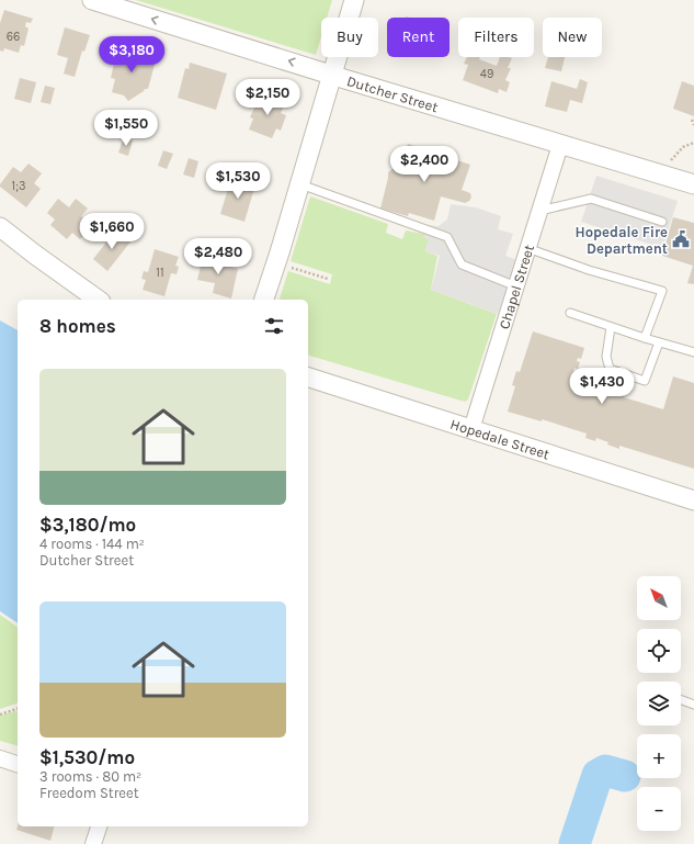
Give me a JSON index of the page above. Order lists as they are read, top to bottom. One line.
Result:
{"streets":{"street":["Dutcher Street","Chapel Street","Hopedale Street"]},"crossings":[["Dutcher Street","Chapel Street"],["Chapel Street","Hopedale Street"]],"one_way":["Dutcher Street"],"places":{"public building":["Hopedale Fire Department"]},"house_numbers":["66","49","1;3","11"],"north":"top left","page":{"chip":["Buy","Rent","Filters","New"],"price":["$3,180","$2,150","$1,550","$2,400","$1,530","$1,660","$2,480","$1,430"],"heading":"8 homes","list":[{"name":"$3,180/mo","note":"4 rooms · 144 m² · Dutcher Street"},{"name":"$1,530/mo","note":"3 rooms · 80 m² · Freedom Street"}],"map_buttons":["+","−"]}}
